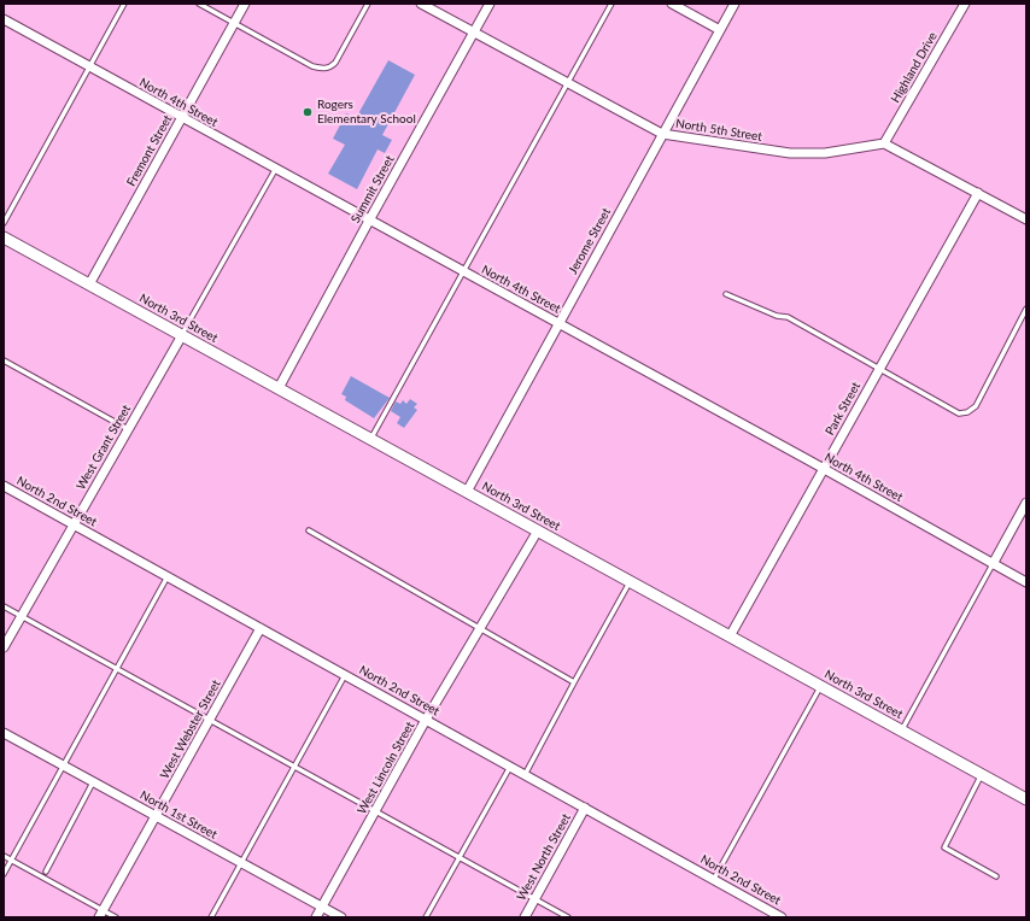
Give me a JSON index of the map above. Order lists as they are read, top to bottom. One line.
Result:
{"streets":{"street":["Highland Drive","North 4th Street","North 5th Street","Fremont Street","Summit Street","Jerome Street","North 3rd Street","Park Street","West Grant Street","North 2nd Street","West Webster Street","West Lincoln Street","North 1st Street","West North Street"]},"crossings":[["Highland Drive","North 5th Street"],["North 4th Street","Fremont Street"],["North 4th Street","Summit Street"],["North 4th Street","Jerome Street"],["North 4th Street","Park Street"],["North 5th Street","Summit Street"],["North 5th Street","Jerome Street"],["Fremont Street","North 3rd Street"],["Summit Street","North 3rd Street"],["Jerome Street","North 3rd Street"],["North 3rd Street","Park Street"],["North 3rd Street","West Grant Street"],["North 3rd Street","West Lincoln Street"],["West Grant Street","North 2nd Street"],["North 2nd Street","West Webster Street"],["North 2nd Street","West Lincoln Street"],["North 2nd Street","West North Street"],["West Webster Street","North 1st Street"],["West Lincoln Street","North 1st Street"]],"places":["Rogers Elementary School"]}
